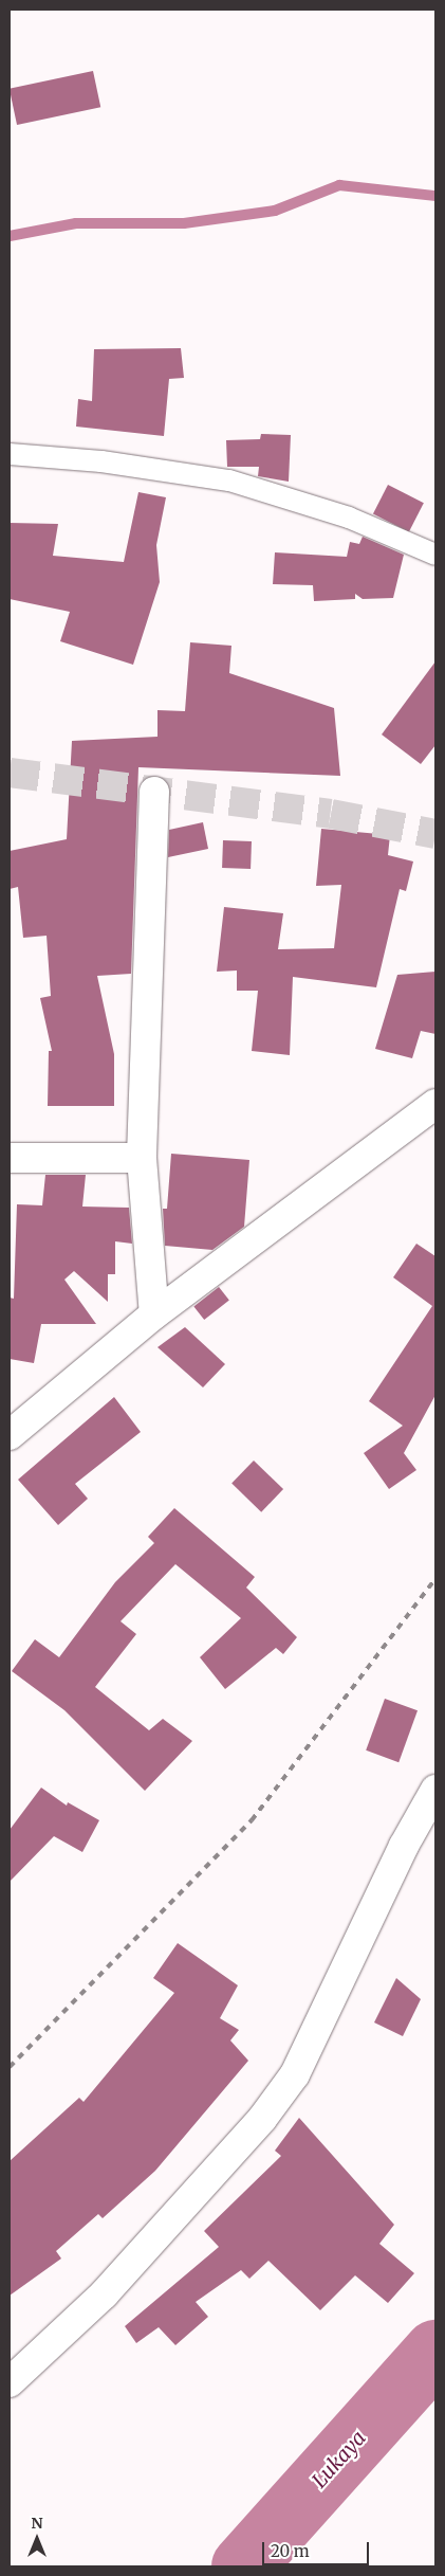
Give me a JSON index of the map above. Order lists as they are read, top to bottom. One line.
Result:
{"water":["Lukaya"],"scale_bar":"20 m","north":"top"}
